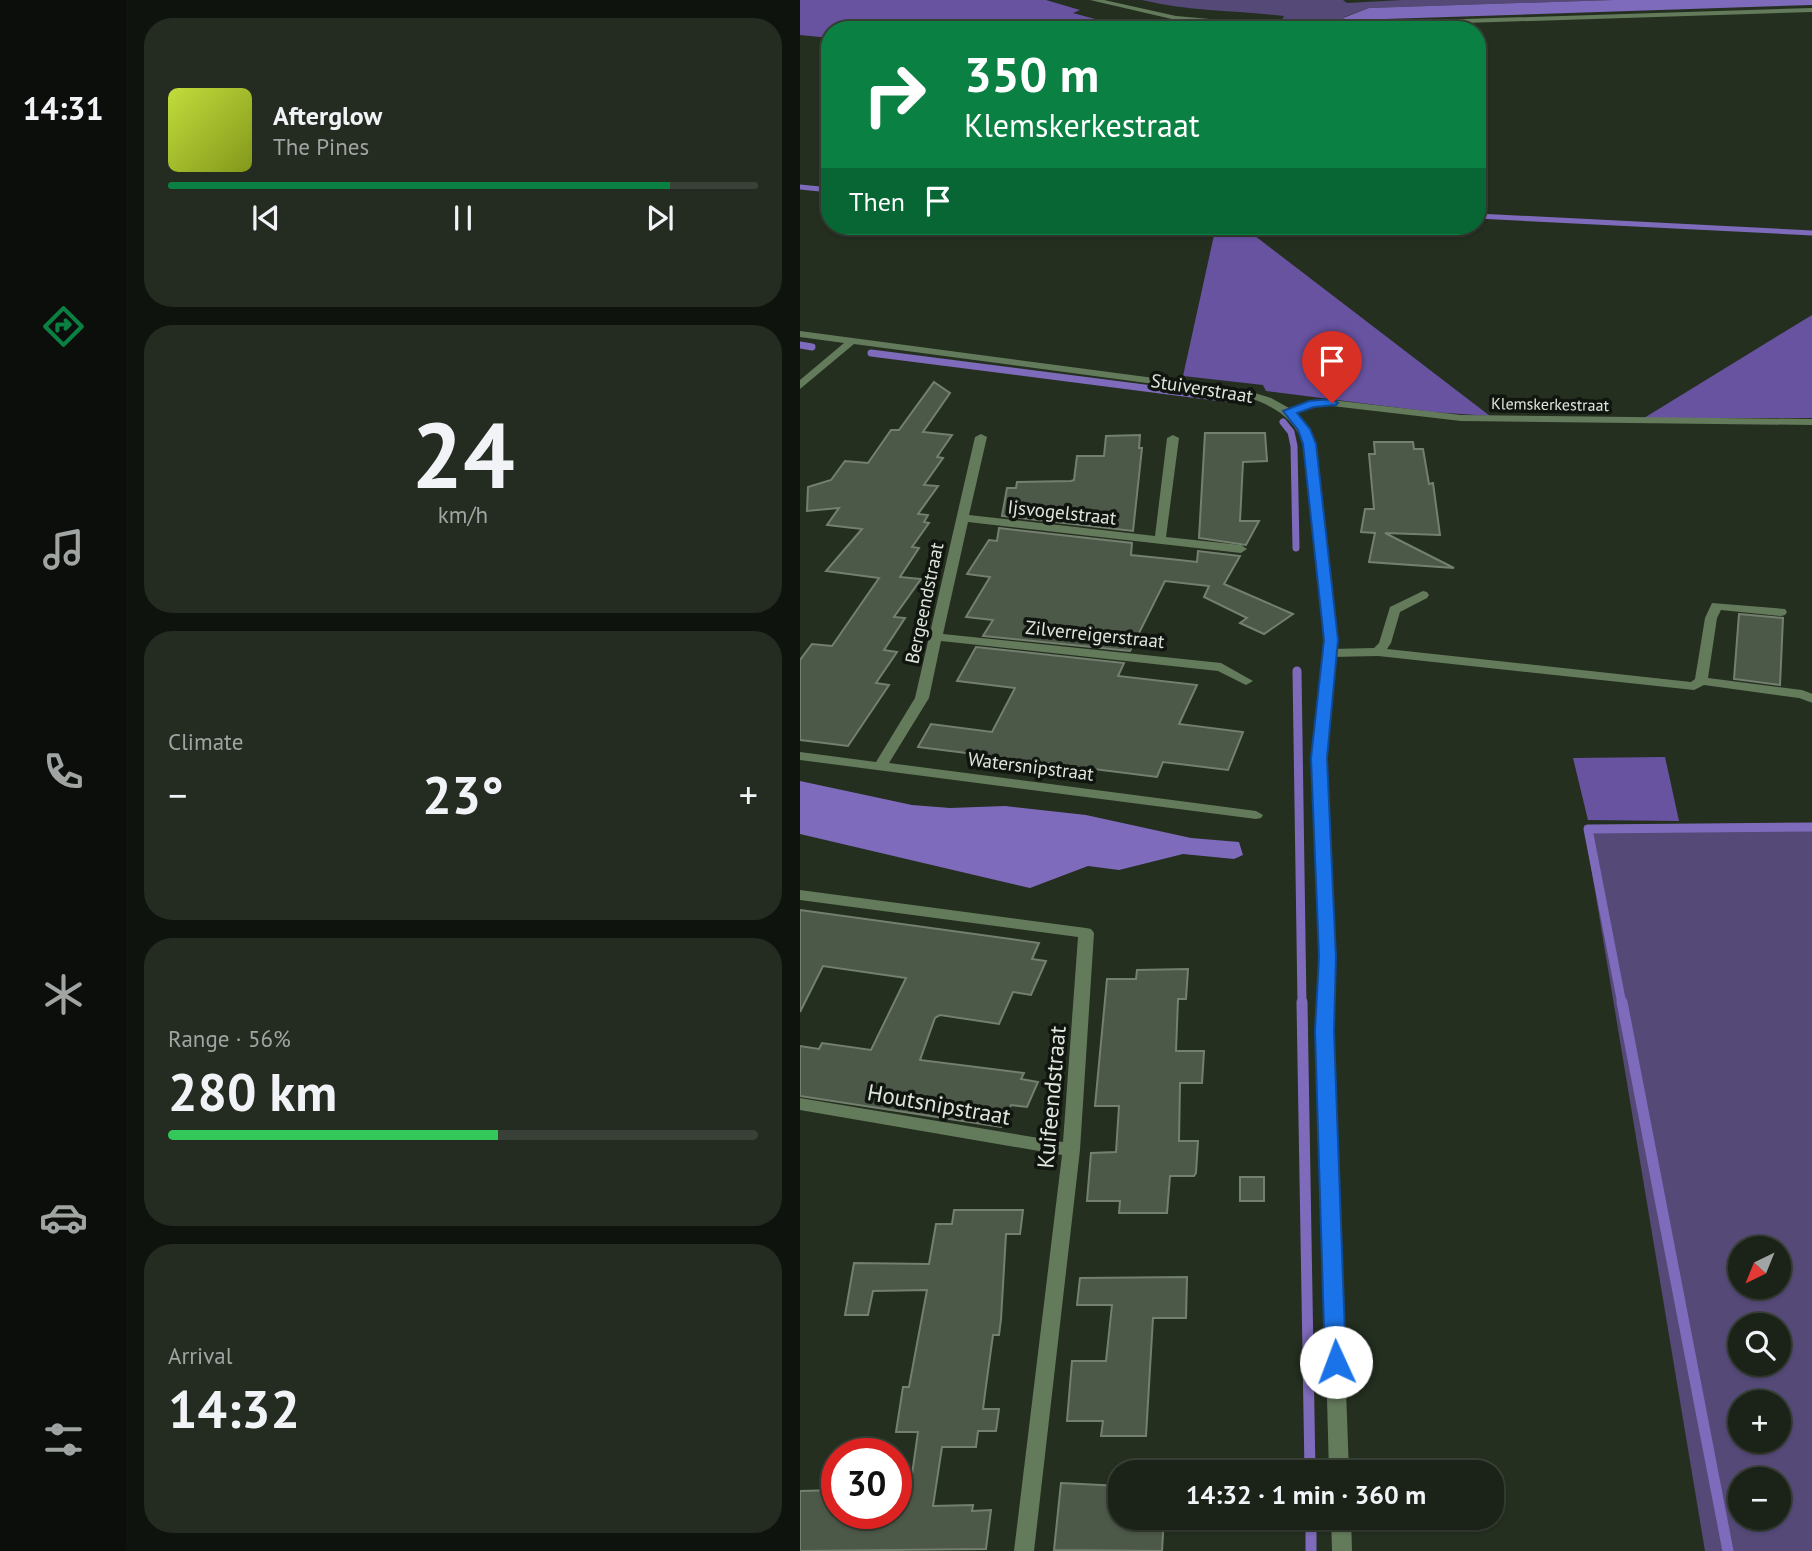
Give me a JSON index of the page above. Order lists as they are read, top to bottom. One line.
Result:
{"streets":{"street":["Stuiverstraat","Klemskerkestraat","Ijsvogelstraat","Bergeendstraat","Zilverreigerstraat","Watersnipstraat","Kuifeendstraat","Houtsnipstraat"]},"crossings":[["Stuiverstraat","Klemskerkestraat"],["Ijsvogelstraat","Bergeendstraat"],["Bergeendstraat","Zilverreigerstraat"],["Bergeendstraat","Watersnipstraat"],["Kuifeendstraat","Houtsnipstraat"]],"north":"bottom left","page":{"tabs":"14:31","turn":["350 m","Klemskerkestraat"],"song":["Afterglow","The Pines"],"then":"Then","tile":[["24","km/h"],"Climate",["Range · 56%","280 km"],["Arrival","14:32"]],"heat":["−","23°","+"],"map_buttons":["+","−"],"limit":"30","trip":"14:32 · 1 min · 360 m"}}
